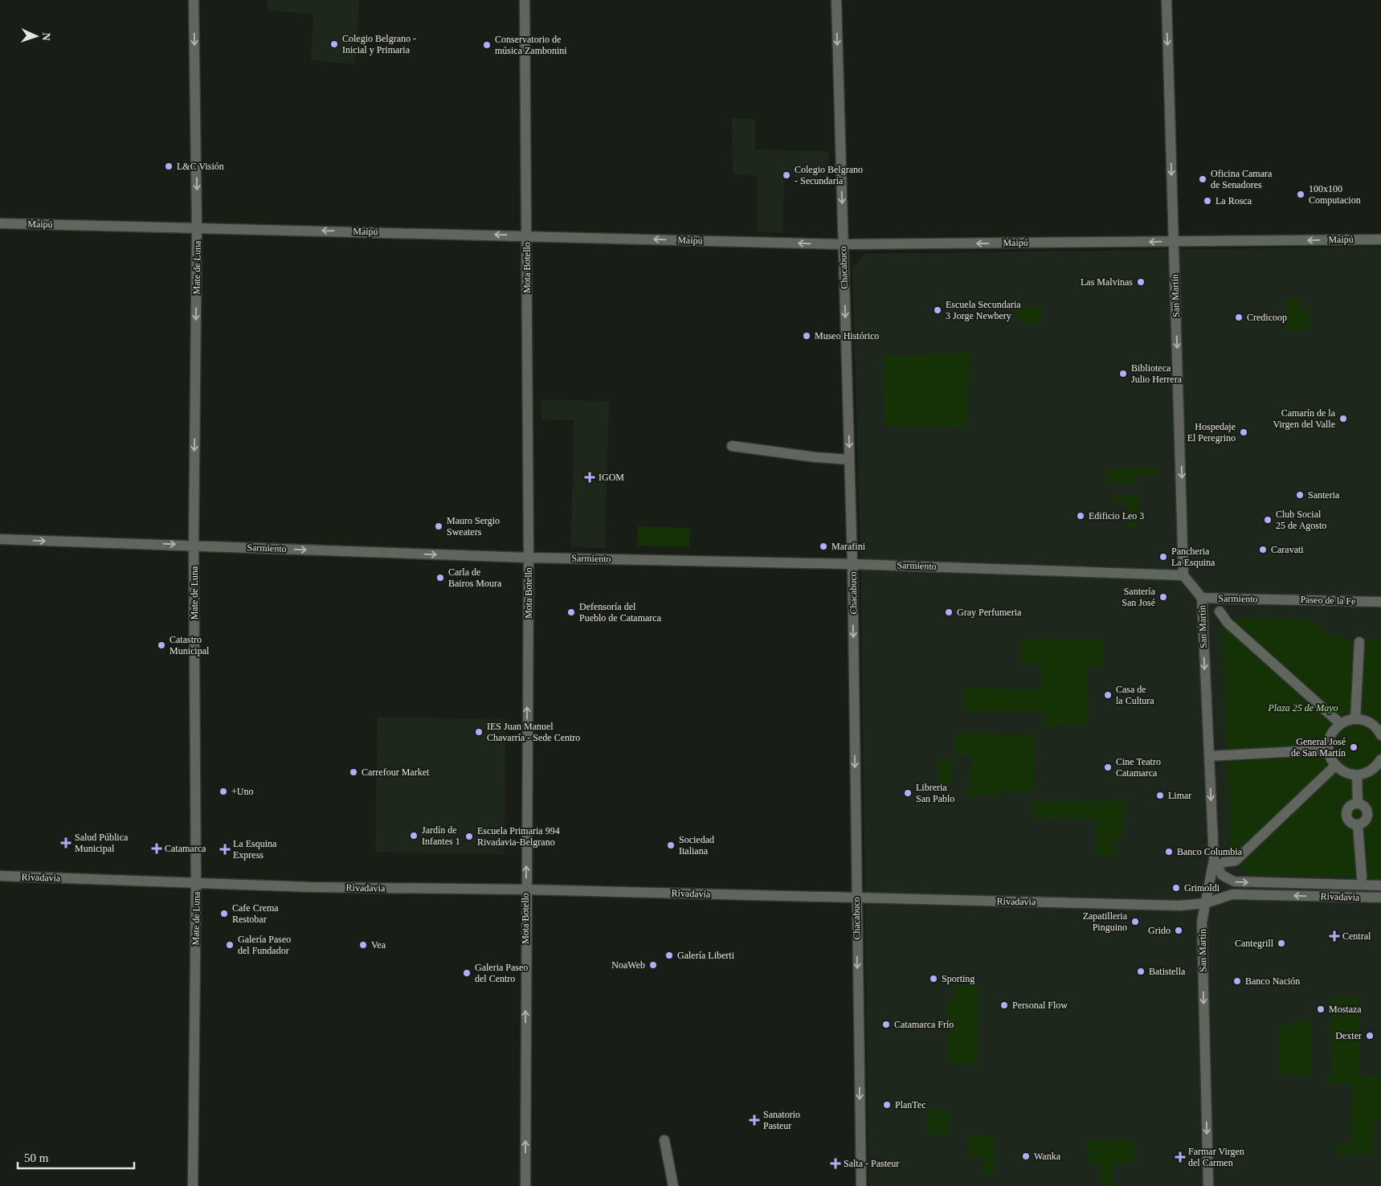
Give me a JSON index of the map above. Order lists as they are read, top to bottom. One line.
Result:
{"streets":{"street":["Maipú","Mate de Luna","Mota Botello","Chacabuco","San Martín","Sarmiento","Paseo de la Fe","Rivadavia"]},"crossings":[["Maipú","Mate de Luna"],["Maipú","Mota Botello"],["Maipú","Chacabuco"],["Maipú","San Martín"],["Mate de Luna","Sarmiento"],["Mate de Luna","Rivadavia"],["Mota Botello","Sarmiento"],["Mota Botello","Rivadavia"],["Chacabuco","Sarmiento"],["Chacabuco","Rivadavia"],["San Martín","Sarmiento"],["San Martín","Rivadavia"],["Sarmiento","Paseo de la Fe"]],"one_way":["Maipú","Mate de Luna","Mota Botello","Chacabuco","San Martín","Sarmiento"],"parks":["Plaza 25 de Mayo"],"places":{"other":["Colegio Belgrano - Inicial y Primaria","Conservatorio de música Zambonini","L&C Visión","Colegio Belgrano - Secundaria","Oficina Camara de Senadores","100x100 Computacion","La Rosca","Las Malvinas","Escuela Secundaria 3 Jorge Newbery","Credicoop","Museo Histórico","Biblioteca Julio Herrera","Camarín de la Virgen del Valle","Hospedaje El Peregrino","Santeria","Edificio Leo 3","Club Social 25 de Agosto","Mauro Sergio Sweaters","Marafini","Caravati","Pancheria La Esquina","Carla de Bairos Moura","Santería San José","Defensoría del Pueblo de Catamarca","Gray Perfumeria","Catastro Municipal","Casa de la Cultura","IES Juan Manuel Chavarría - Sede Centro","General José de San Martín","Cine Teatro Catamarca","Carrefour Market","+Uno","Libreria San Pablo","Limar","Jardín de Infantes 1","Escuela Primaria 994 Rivadavia-Belgrano","Sociedad Italiana","Banco Columbia","Grimoldi","Cafe Crema Restobar","Zapatilleria Pinguino","Grido","Cantegrill","Galería Paseo del Fundador","Vea","Galería Liberti","NoaWeb","Batistella","Galeria Paseo del Centro","Sporting","Banco Nación","Personal Flow","Mostaza","Catamarca Frío","Dexter","PlanTec","Wanka"],"health":["IGOM","Salud Pública Municipal","Catamarca","La Esquina Express","Central","Sanatorio Pasteur","Farmar Virgen del Carmen","Salta - Pasteur"]},"scale_bar":"50 m","north":"right"}
